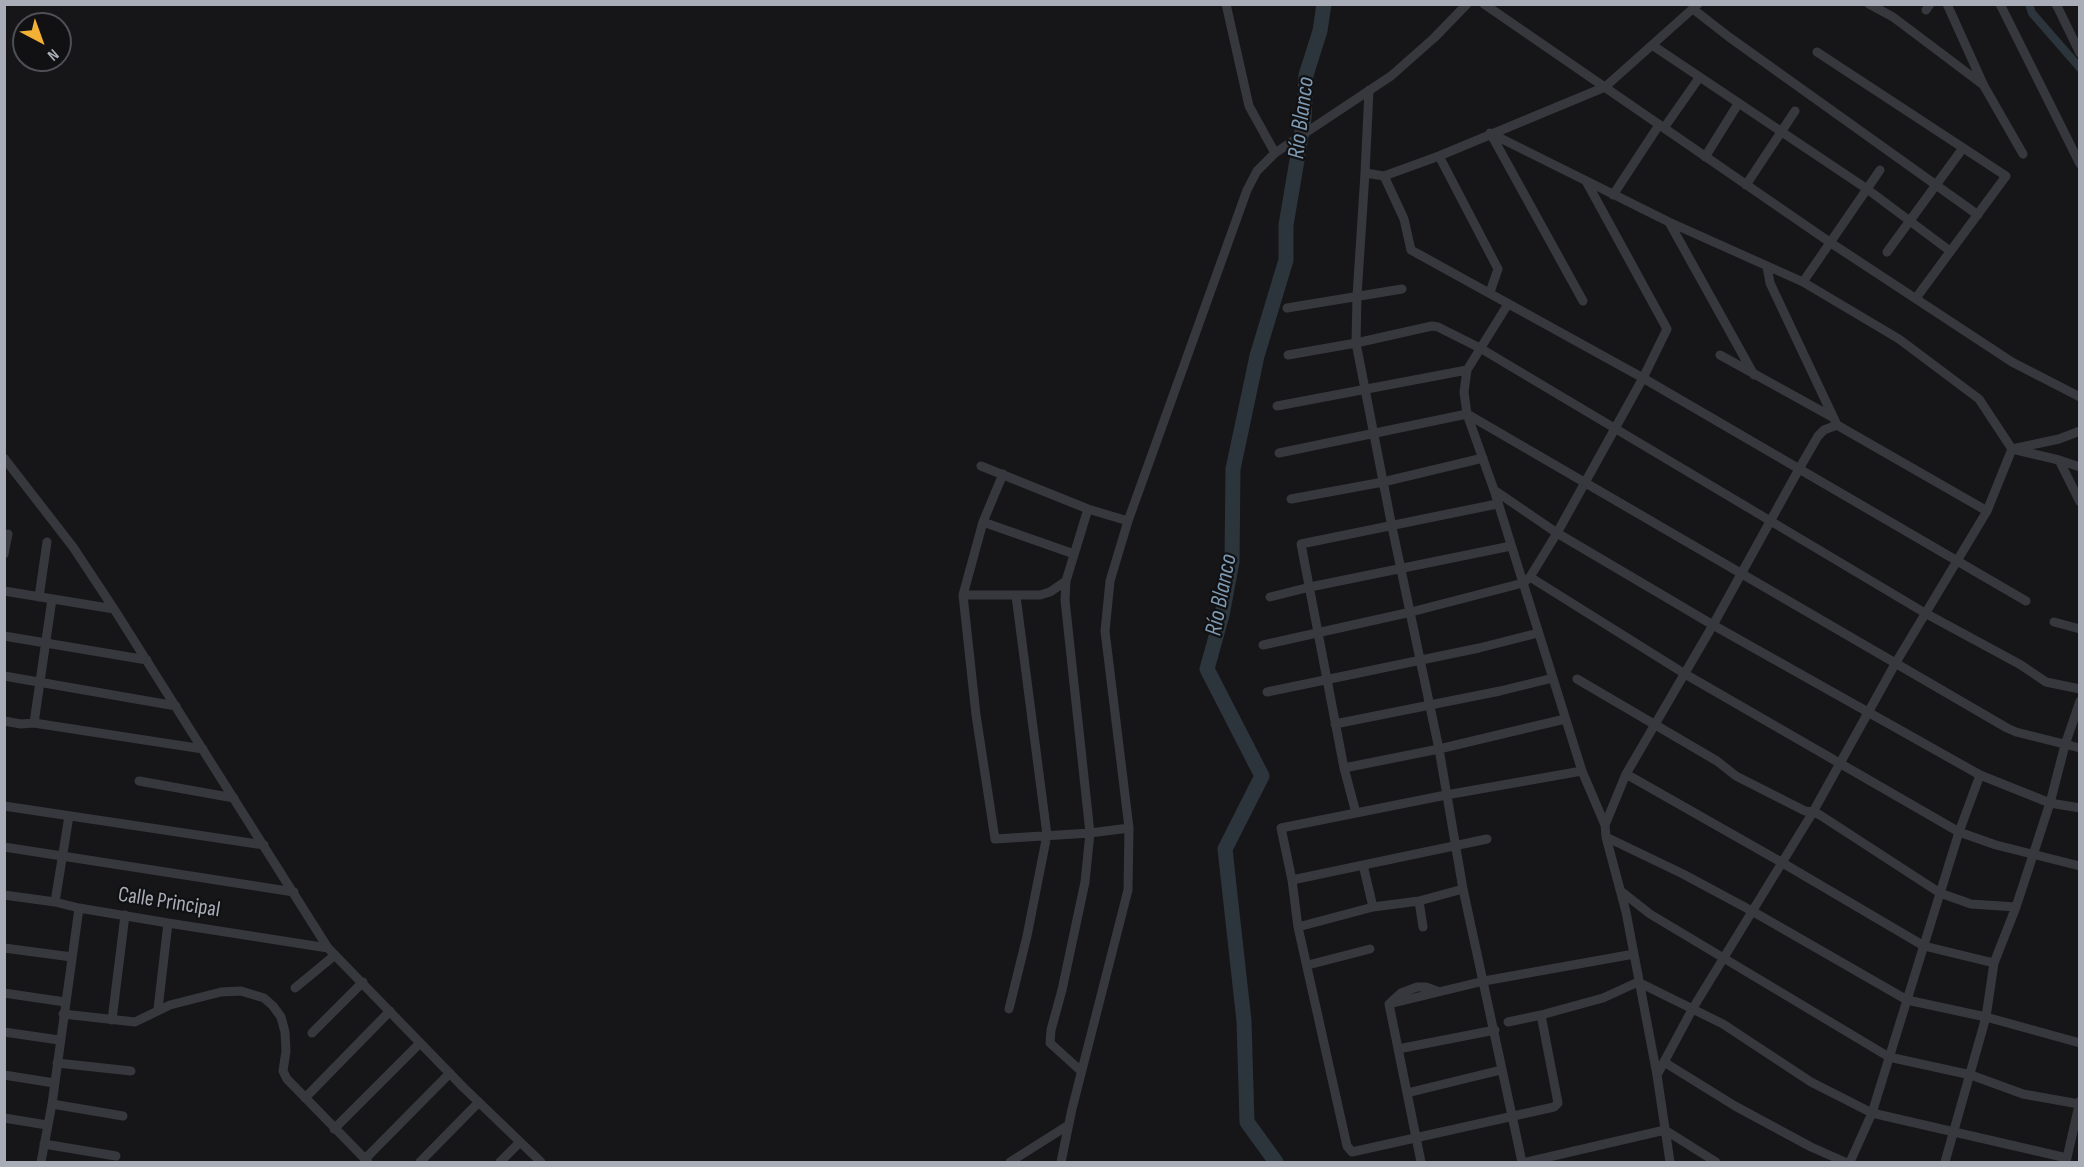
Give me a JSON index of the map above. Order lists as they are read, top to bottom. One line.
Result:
{"streets":{"street":["Calle Principal"]},"water":["Río Blanco"],"north":"bottom right"}
